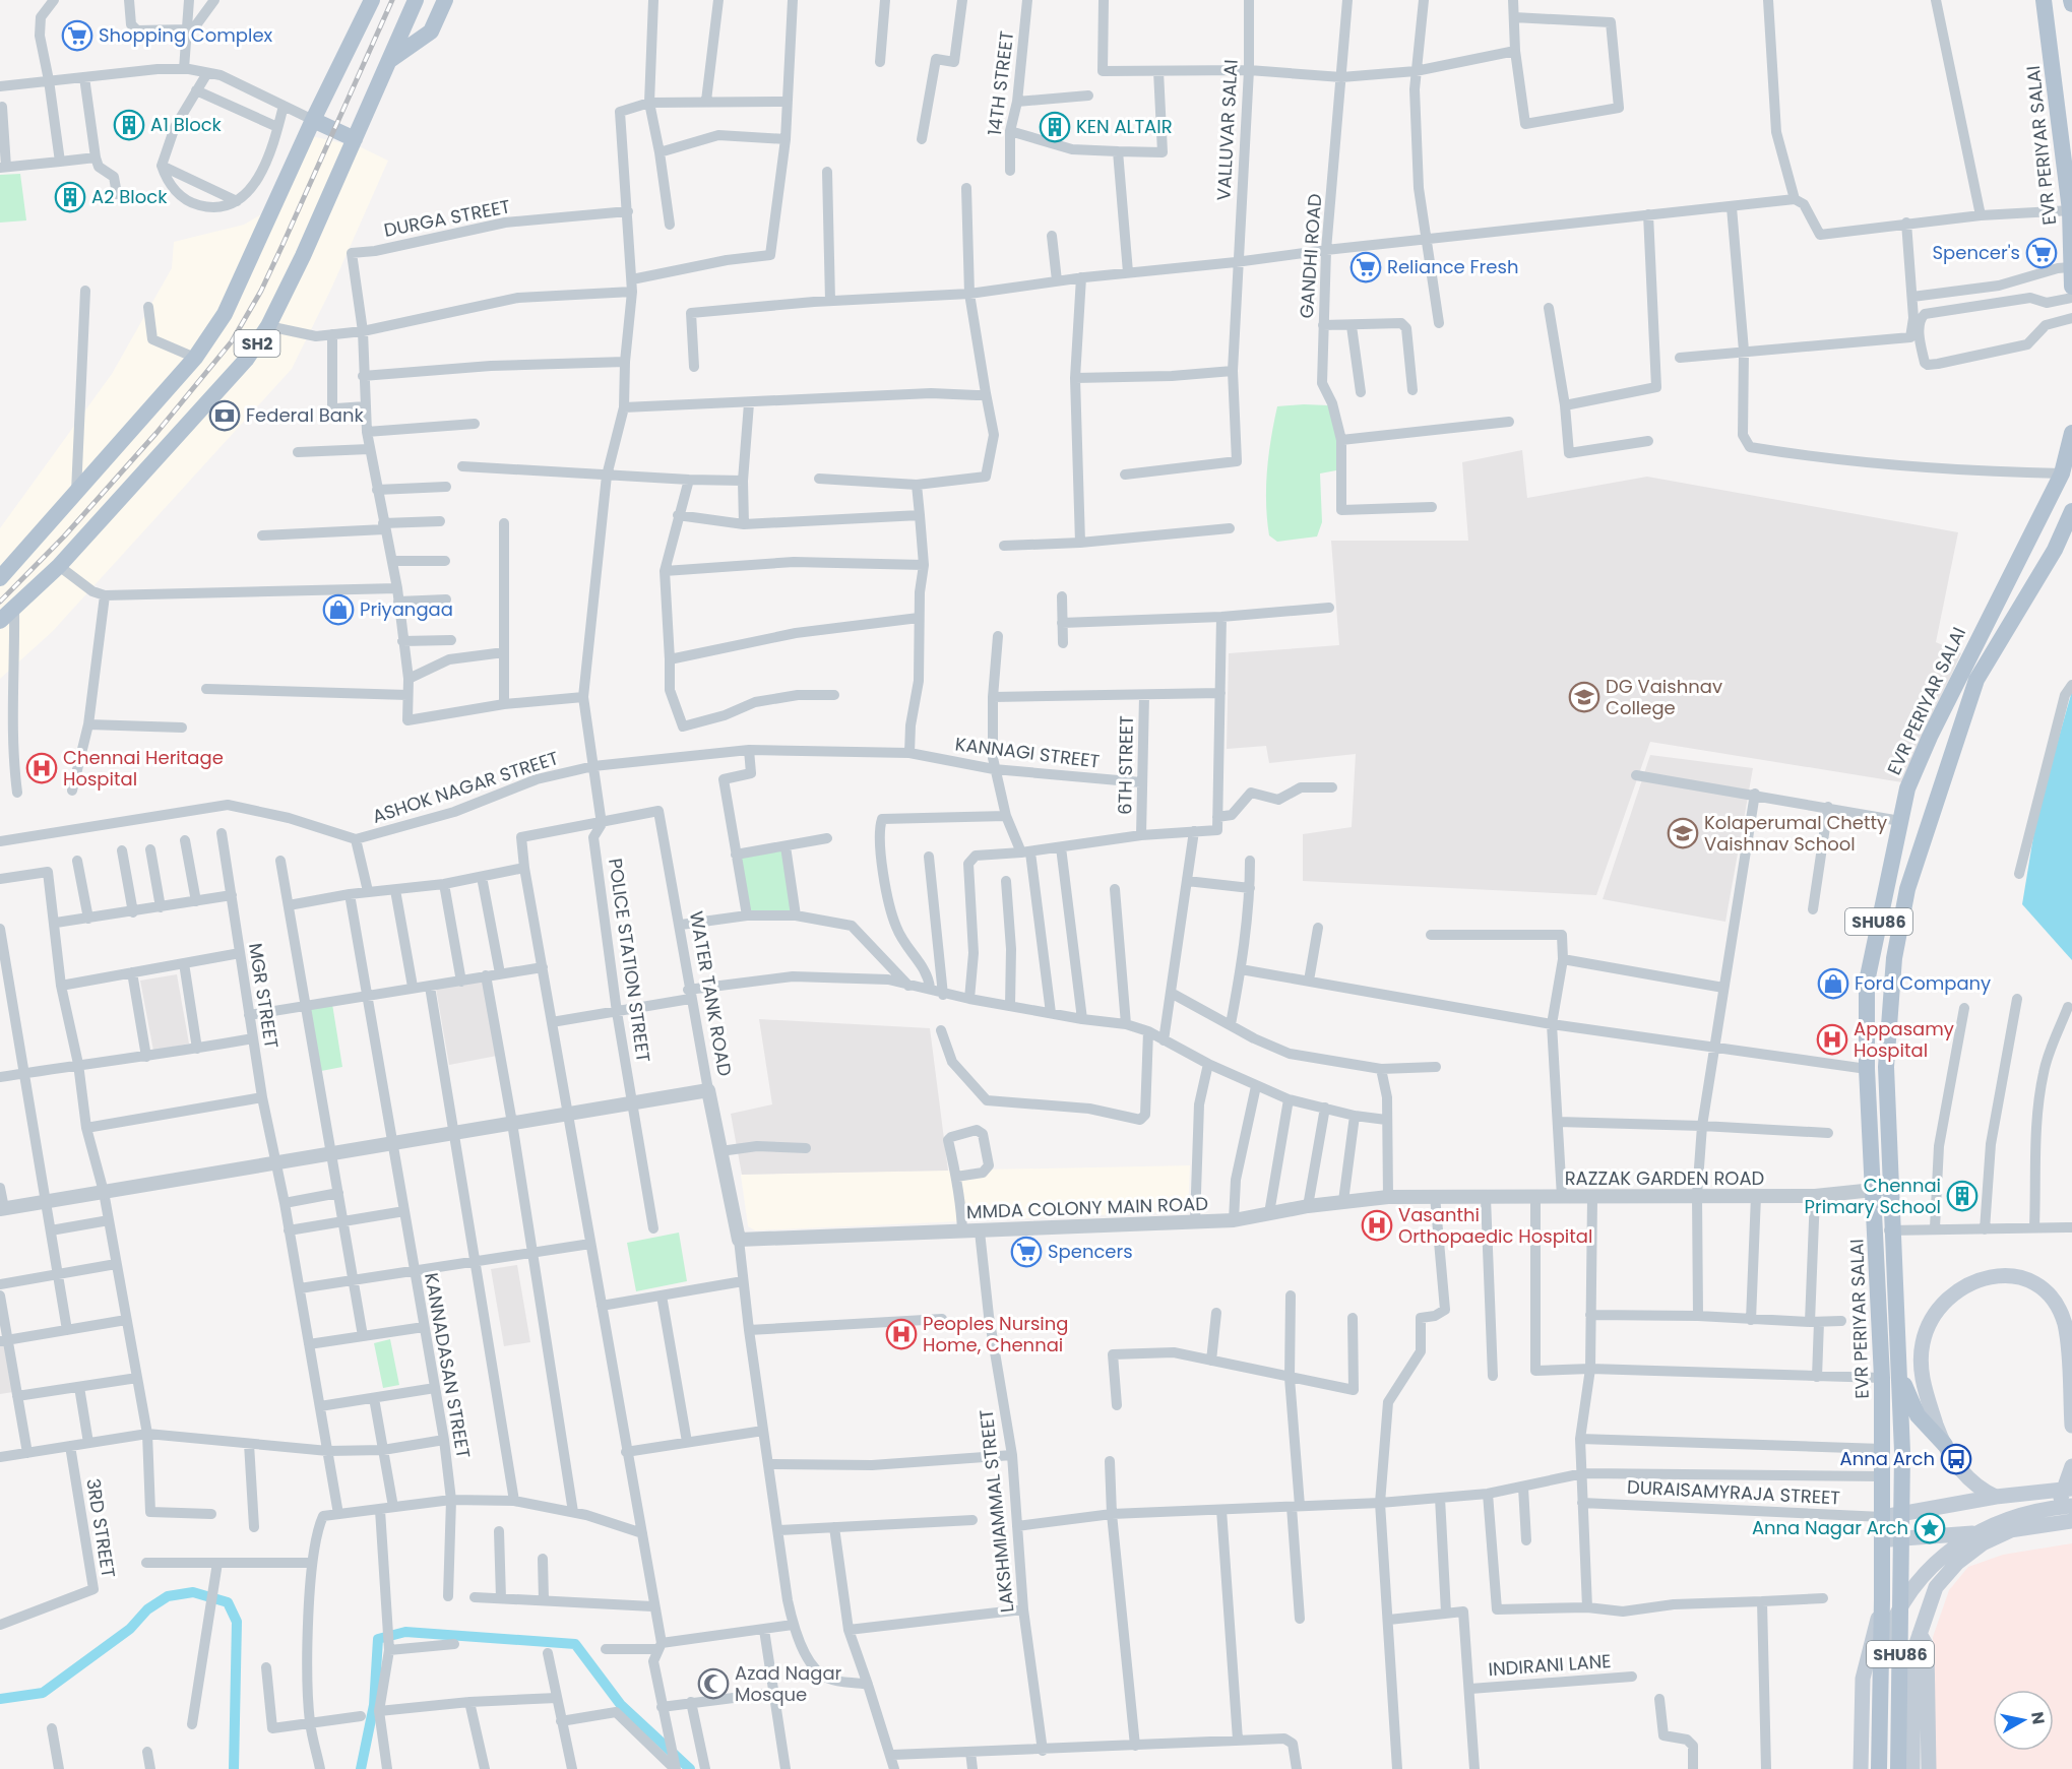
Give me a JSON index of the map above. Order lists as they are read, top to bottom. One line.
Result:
{"streets":{"main road":["EVR PERIYAR SALAI","SH2","SHU86"],"street":["14TH STREET","VALLUVAR SALAI","DURGA STREET","GANDHI ROAD","KANNAGI STREET","6TH STREET","ASHOK NAGAR STREET","POLICE STATION STREET","WATER TANK ROAD","MGR STREET","RAZZAK GARDEN ROAD","MMDA COLONY MAIN ROAD","KANNADASAN STREET","DURAISAMYRAJA STREET","LAKSHMIAMMAL STREET","3RD STREET","INDIRANI LANE"]},"crossings":[["EVR PERIYAR SALAI","RAZZAK GARDEN ROAD"],["EVR PERIYAR SALAI","DURAISAMYRAJA STREET"],["KANNAGI STREET","6TH STREET"],["KANNAGI STREET","ASHOK NAGAR STREET"],["POLICE STATION STREET","WATER TANK ROAD"],["WATER TANK ROAD","MMDA COLONY MAIN ROAD"],["RAZZAK GARDEN ROAD","MMDA COLONY MAIN ROAD"],["MMDA COLONY MAIN ROAD","LAKSHMIAMMAL STREET"]],"places":{"supermarket":["Shopping Complex","Spencer's","Reliance Fresh","Spencers"],"building":["A1 Block","KEN ALTAIR","A2 Block","Chennai Primary School"],"bank":["Federal Bank"],"shop":["Priyangaa","Ford Company"],"school or university":["DG Vaishnav College","Kolaperumal Chetty Vaishnav School"],"hospital":["Chennai Heritage Hospital","Appasamy Hospital","Vasanthi Orthopaedic Hospital","Peoples Nursing Home, Chennai"],"bus stop":["Anna Arch"],"place":["Anna Nagar Arch"],"mosque":["Azad Nagar Mosque"]},"north":"right"}
